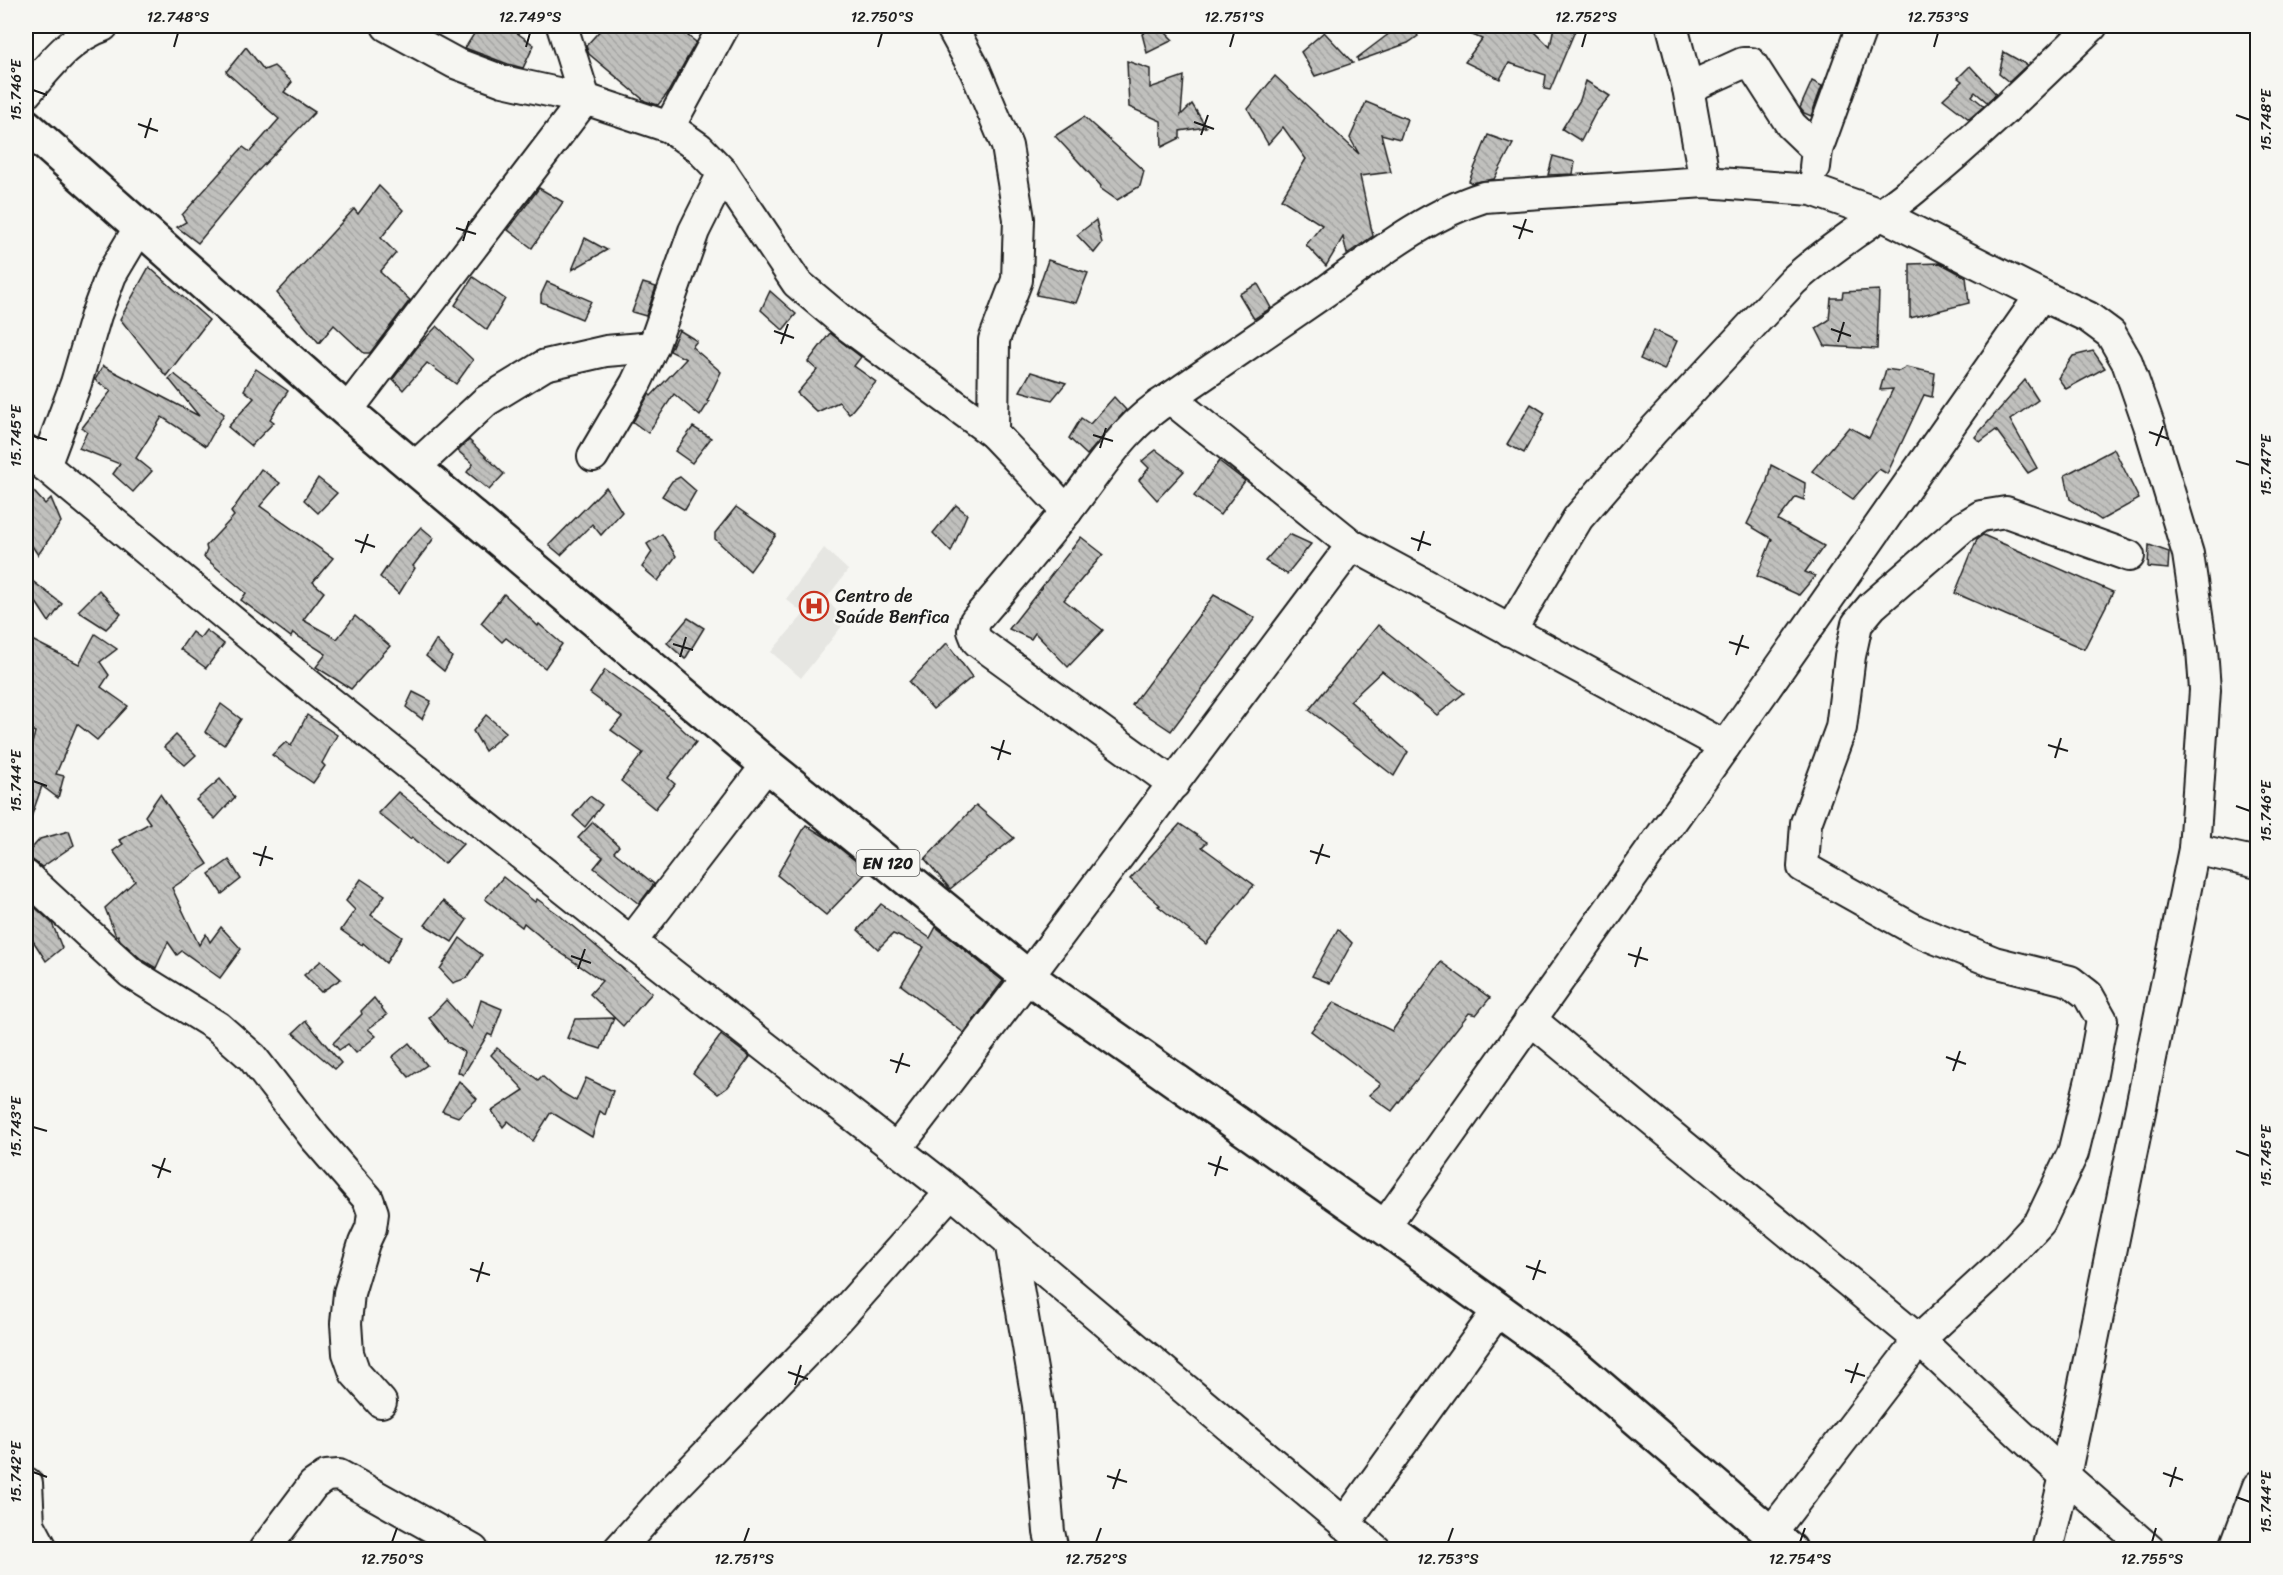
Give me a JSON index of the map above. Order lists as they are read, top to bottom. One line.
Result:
{"streets":{"main road":["EN 120"]},"places":{"hospital":["Centro de Saúde Benfica"]},"coordinates":["12.748°S","12.749°S","12.750°S","12.751°S","12.752°S","12.753°S","15.746°E","15.748°E","15.745°E","15.747°E","15.744°E","15.743°E","15.742°E","12.754°S","12.755°S"]}
